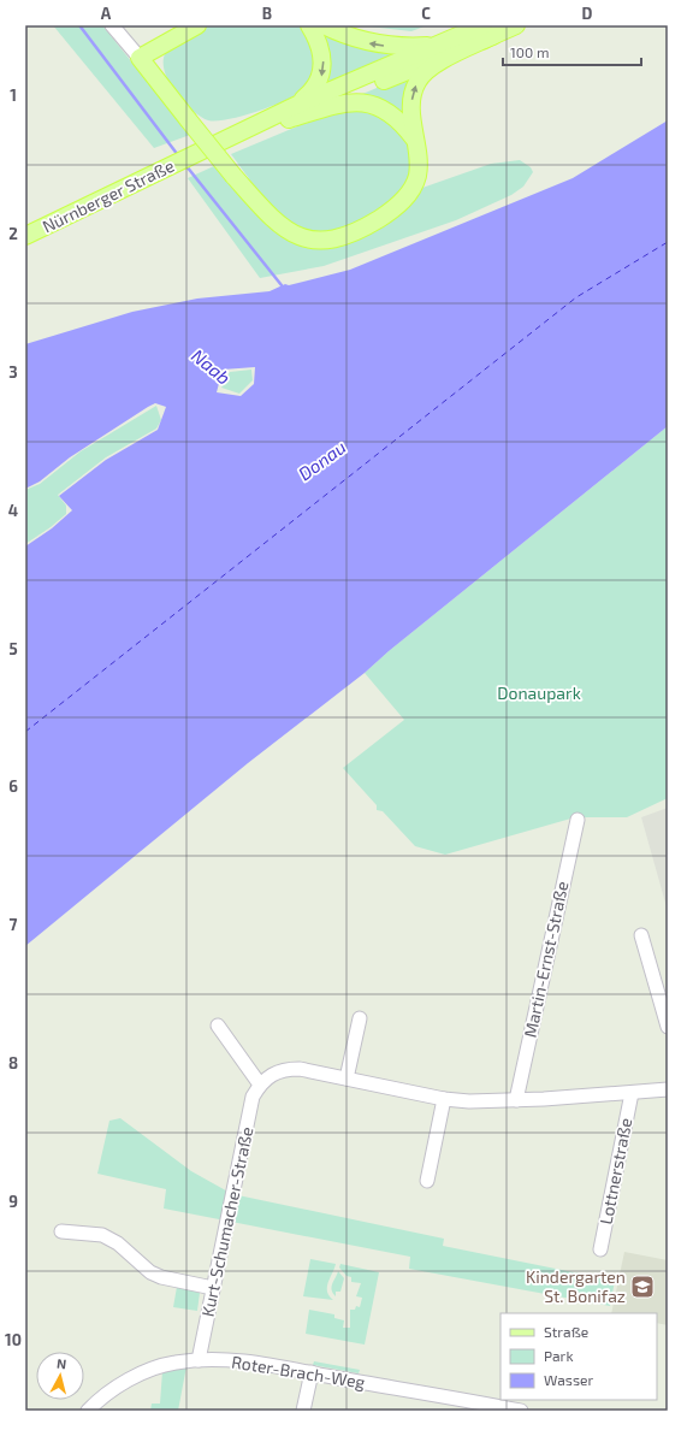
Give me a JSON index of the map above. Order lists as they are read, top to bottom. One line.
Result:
{"streets":{"main road":["Nürnberger Straße"],"street":["Martin-Ernst-Straße","Lottnerstraße","Kurt-Schumacher-Straße","Roter-Brach-Weg"]},"crossings":[["Kurt-Schumacher-Straße","Roter-Brach-Weg"]],"water":["Naab","Donau"],"parks":["Donaupark"],"places":{"school or university":["Kindergarten St. Bonifaz"]},"legend":["Straße","Park","Wasser"],"scale_bar":"100 m","north":"top","grid":{"columns":["A","B","C","D"],"rows":["1","2","3","4","5","6","7","8","9","10"]}}
